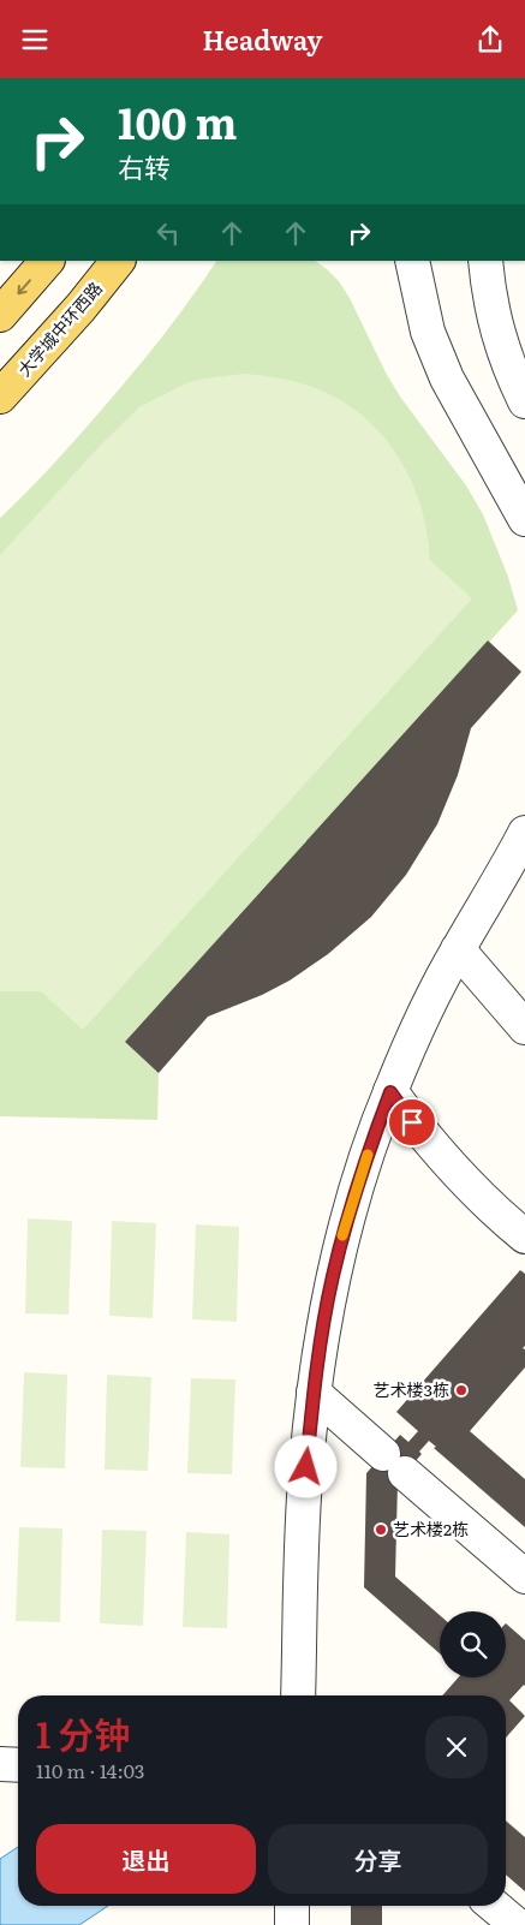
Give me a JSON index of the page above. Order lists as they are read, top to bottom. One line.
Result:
{"streets":{"main road":["大学城中环西路"]},"places":["艺术楼3栋","艺术楼2栋"],"page":{"header":"Headway","turn":["100 m","右转"],"heading":["1 分钟","110 m · 14:03"],"buttons":["退出","分享"]}}
